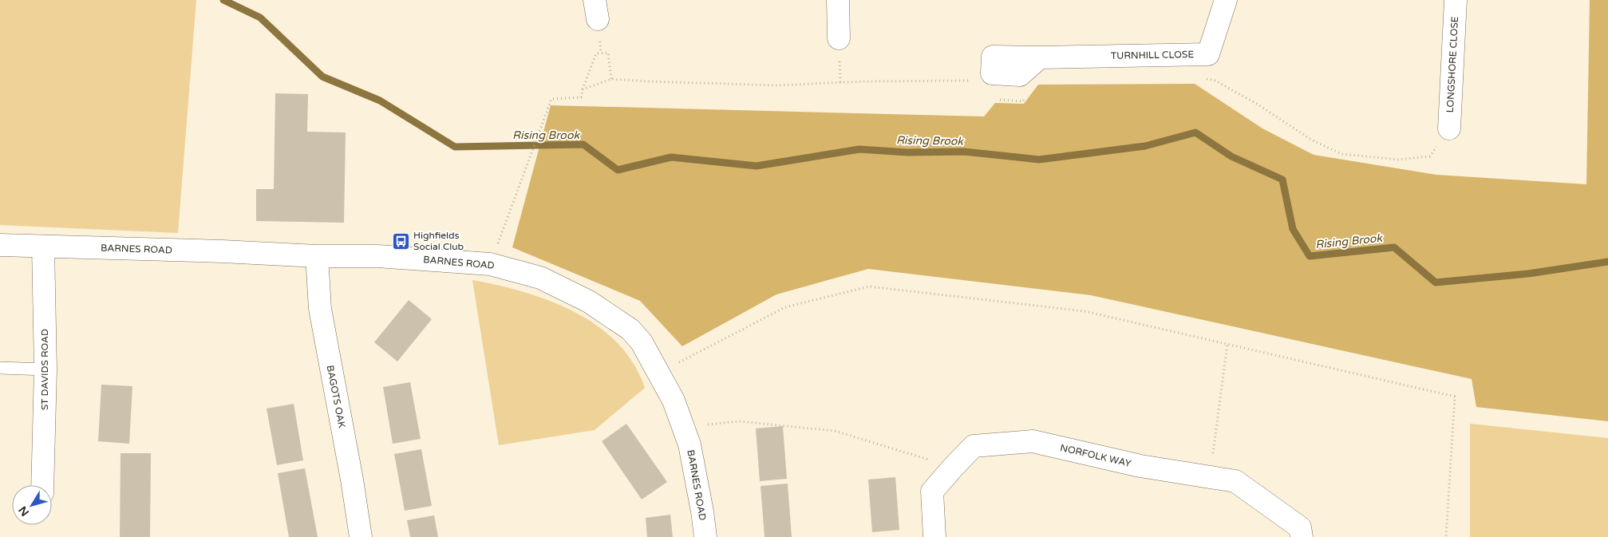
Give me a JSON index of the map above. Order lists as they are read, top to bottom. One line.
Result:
{"streets":{"street":["TURNHILL CLOSE","LONGSHORE CLOSE","BARNES ROAD","ST DAVIDS ROAD","BAGOTS OAK","NORFOLK WAY"]},"crossings":[["BARNES ROAD","ST DAVIDS ROAD"],["BARNES ROAD","BAGOTS OAK"]],"water":["Rising Brook"],"places":{"bus stop":["Highfields Social Club"]},"north":"bottom left"}
